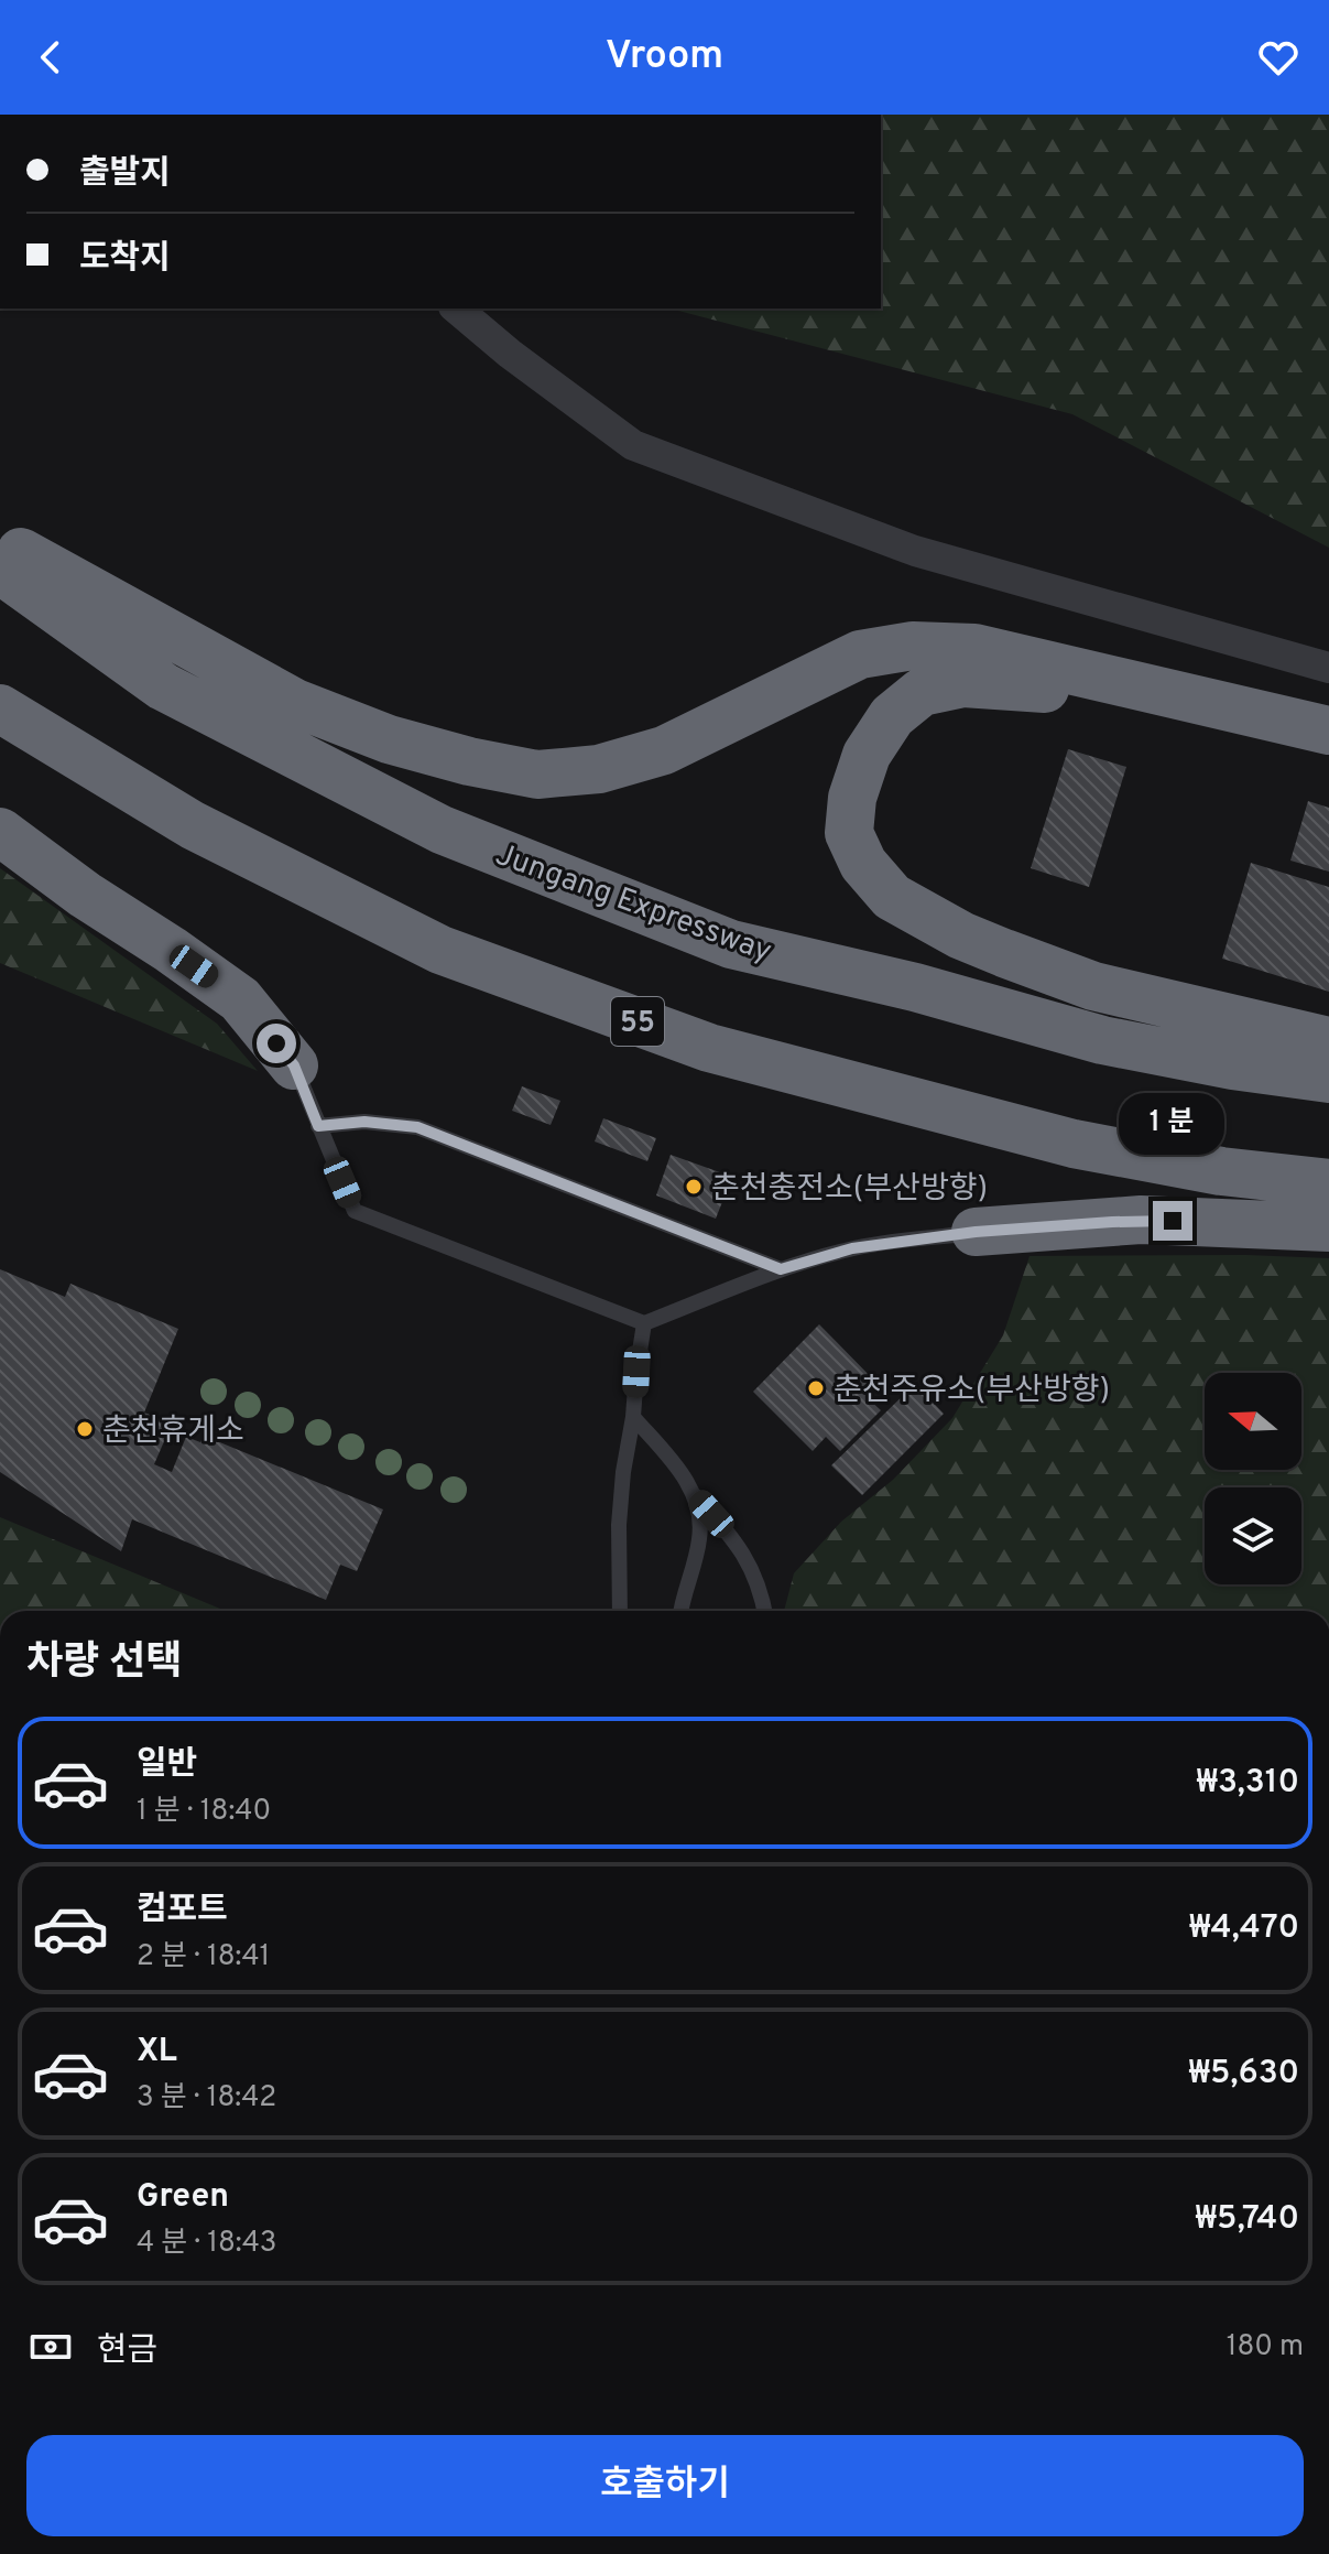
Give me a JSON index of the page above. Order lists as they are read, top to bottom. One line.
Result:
{"streets":{"highway":["Jungang Expressway","55"]},"places":["춘천충전소(부산방향)","춘천주유소(부산방향)","춘천휴게소"],"north":"left","page":{"header":"Vroom","banner":["출발지","도착지"],"bubble":"1 분","heading":"차량 선택","list":[{"name":"일반","note":"1 분 · 18:40","value":"₩3,310"},{"name":"컴포트","note":"2 분 · 18:41","value":"₩4,470"},{"name":"XL","note":"3 분 · 18:42","value":"₩5,630"},{"name":"Green","note":"4 분 · 18:43","value":"₩5,740"}],"pay":["현금","180 m"],"buttons":"호출하기"}}
